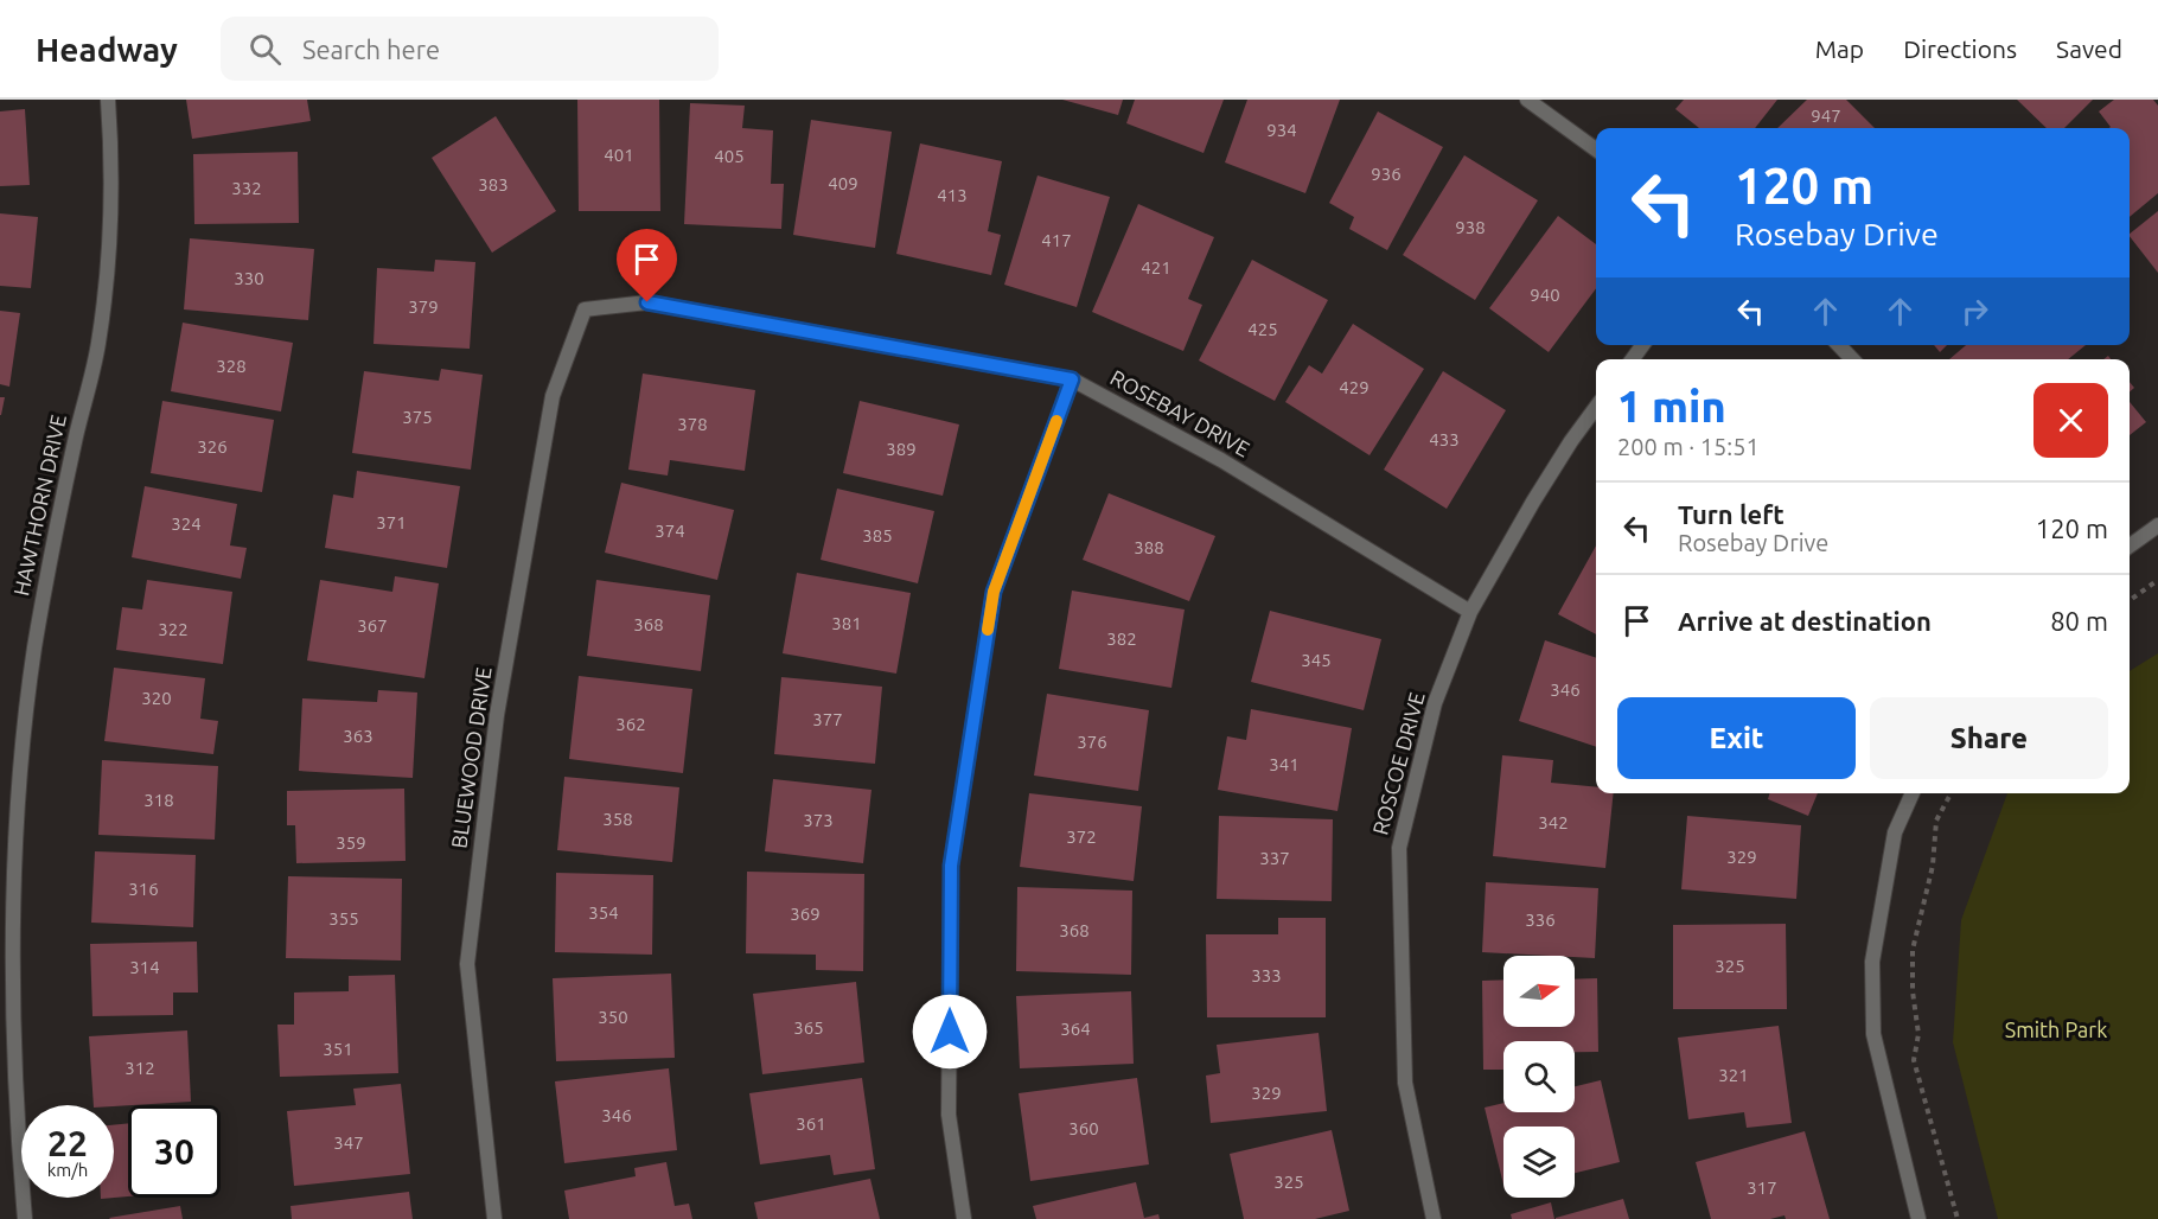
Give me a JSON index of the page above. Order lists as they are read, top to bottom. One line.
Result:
{"streets":{"street":["ROSEBAY DRIVE","HAWTHORN DRIVE","BLUEWOOD DRIVE","ROSCOE DRIVE"]},"crossings":[["ROSEBAY DRIVE","BLUEWOOD DRIVE"],["ROSEBAY DRIVE","ROSCOE DRIVE"]],"parks":["Smith Park"],"house_numbers":["947","934","401","405","936","409","383","332","413","938","417","421","330","940","379","425","328","429","375","378","433","326","389","371","324","374","385","388","381","368","367","322","382","345","346","320","377","362","363","376","341","318","358","373","342","372","359","329","337","316","354","369","355","336","368","325","314","333","350","365","364","351","312","321","329","346","361","360","347","325","317"],"north":"right","page":{"header":"Headway","search":"Search here","nav":["Map","Directions","Saved"],"turn":["120 m","Rosebay Drive"],"heading":["1 min","200 m · 15:51"],"list":[{"name":"Turn left","note":"Rosebay Drive","value":"120 m"},{"name":"Arrive at destination","value":"80 m"}],"buttons":["Exit","Share"],"speed":"22 km/h","limit":"30"}}
